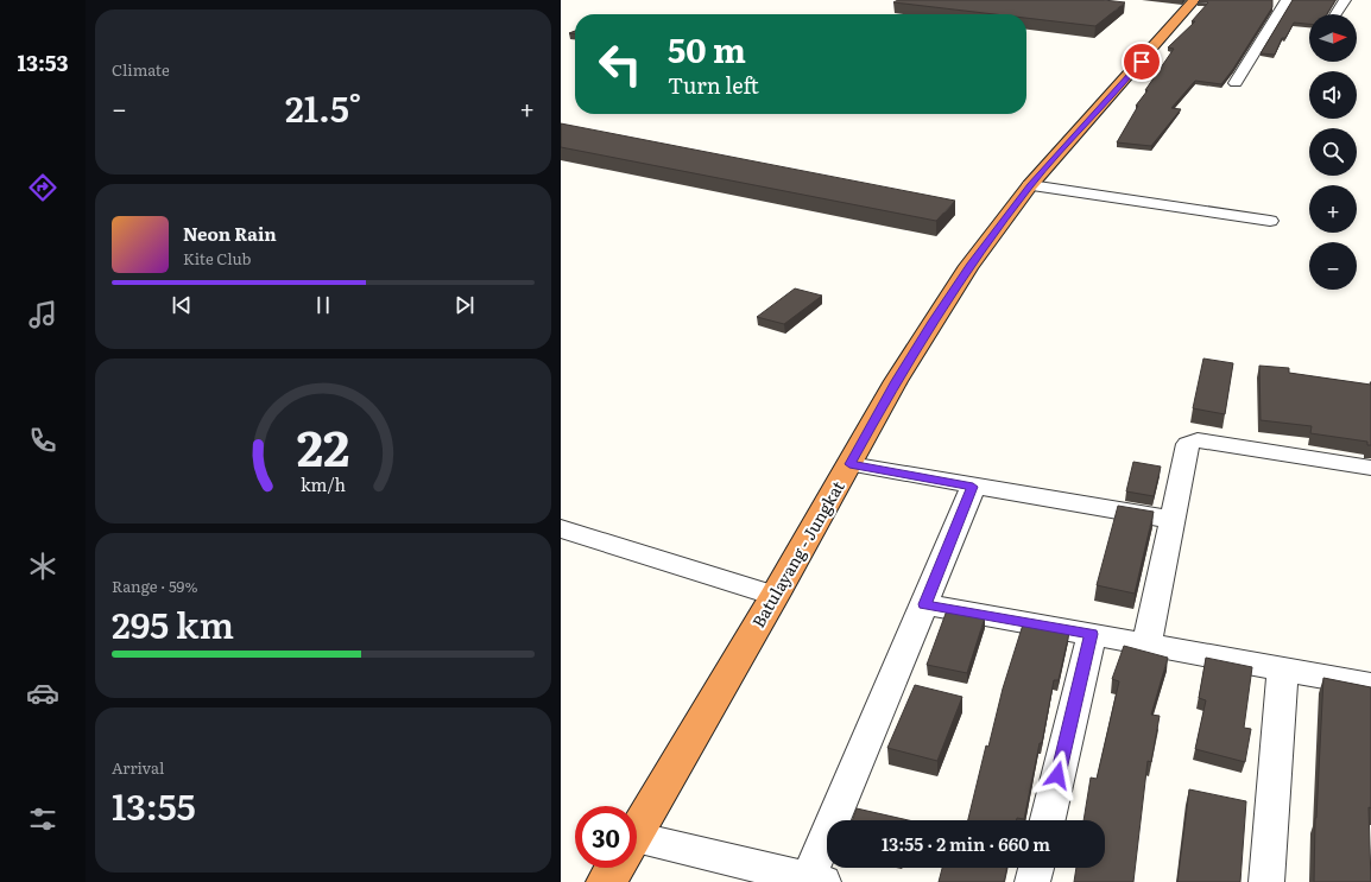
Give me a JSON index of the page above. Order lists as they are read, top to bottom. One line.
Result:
{"streets":{"highway":["Batulayang - Jungkat"]},"north":"right","page":{"tabs":"13:53","tile":["Climate",["Range · 59%","295 km"],["Arrival","13:55"]],"map_buttons":["+","−"],"turn":["50 m","Turn left"],"heat":["−","21.5°","+"],"song":["Neon Rain","Kite Club"],"limit":"30","trip":"13:55 · 2 min · 660 m","gauge":["22","km/h"]}}
